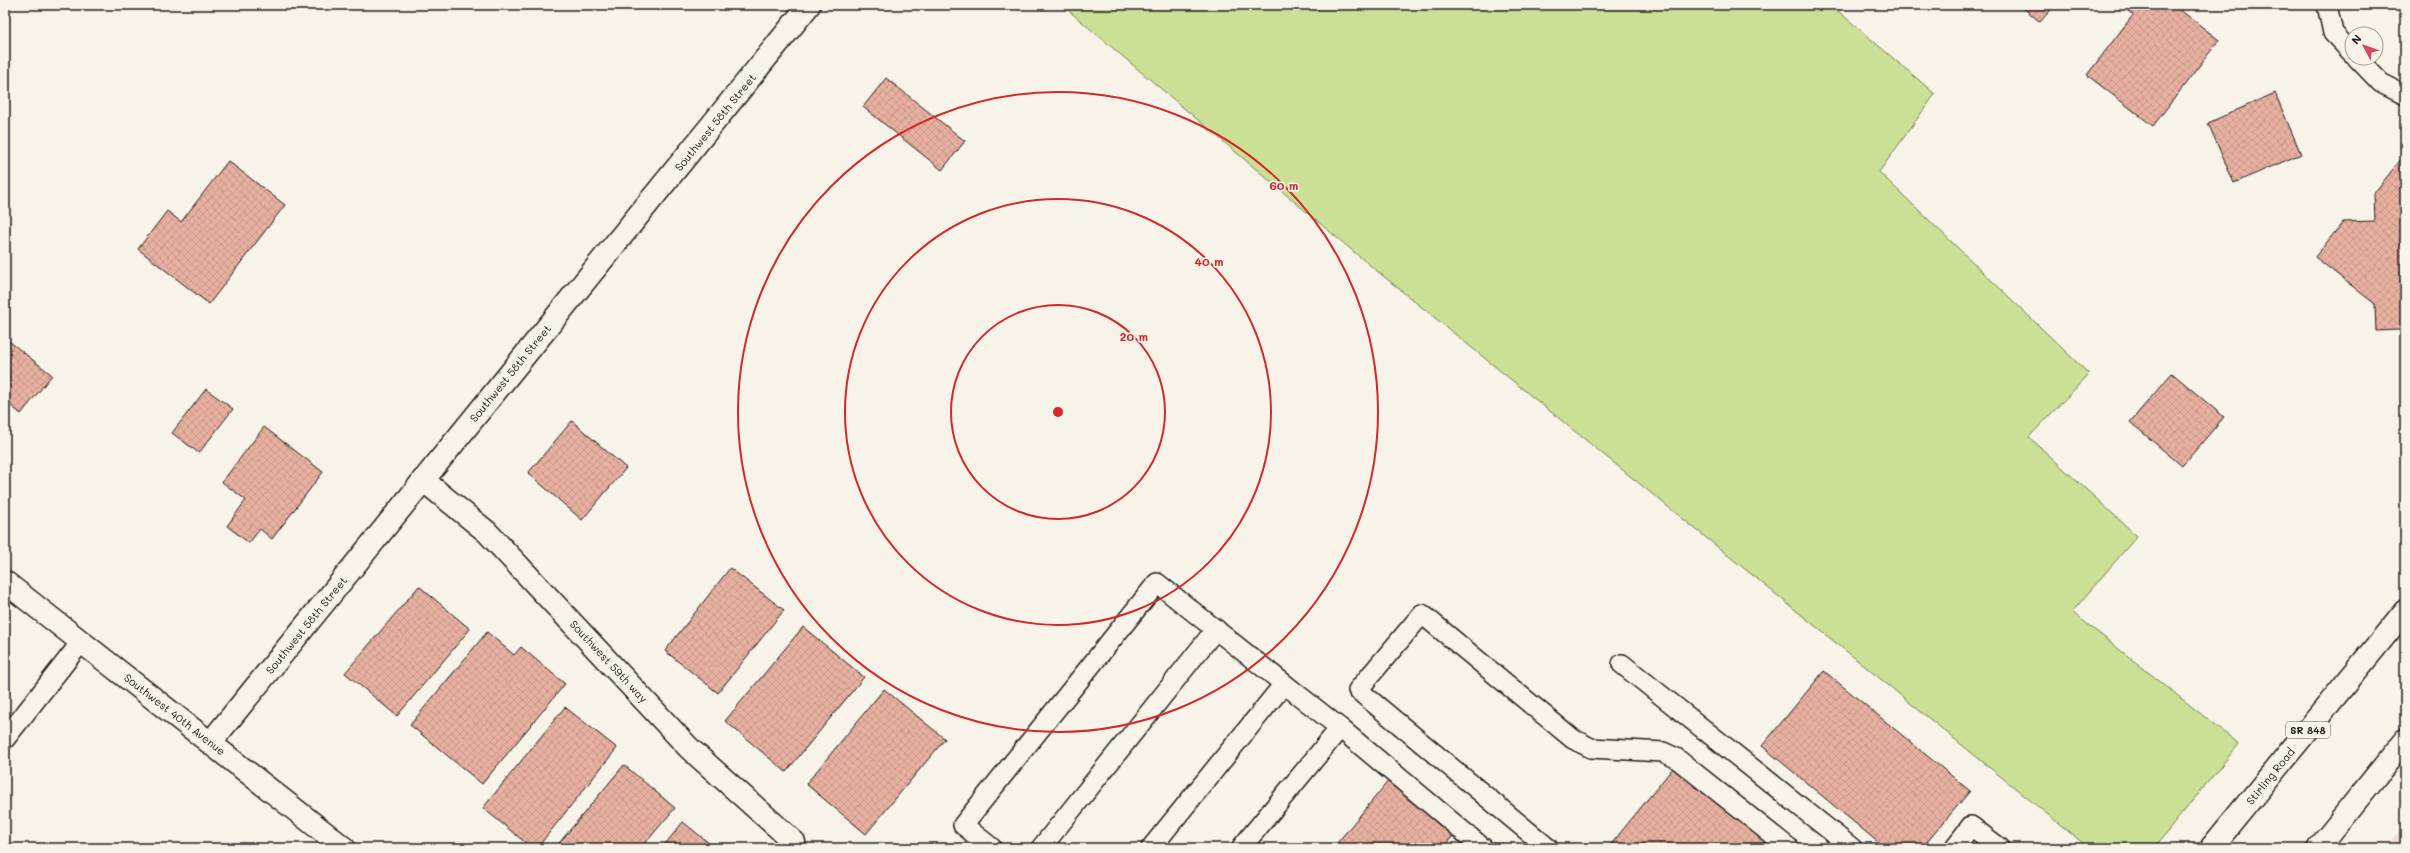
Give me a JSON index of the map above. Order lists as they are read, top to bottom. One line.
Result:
{"streets":{"street":["Southwest 58th Street","Southwest 59th way","Southwest 40th Avenue","SR 848","Stirling Road"]},"crossings":[["Southwest 58th Street","Southwest 59th way"],["Southwest 58th Street","Southwest 40th Avenue"]],"north":"top left","rings":["60 m","40 m","20 m"]}
